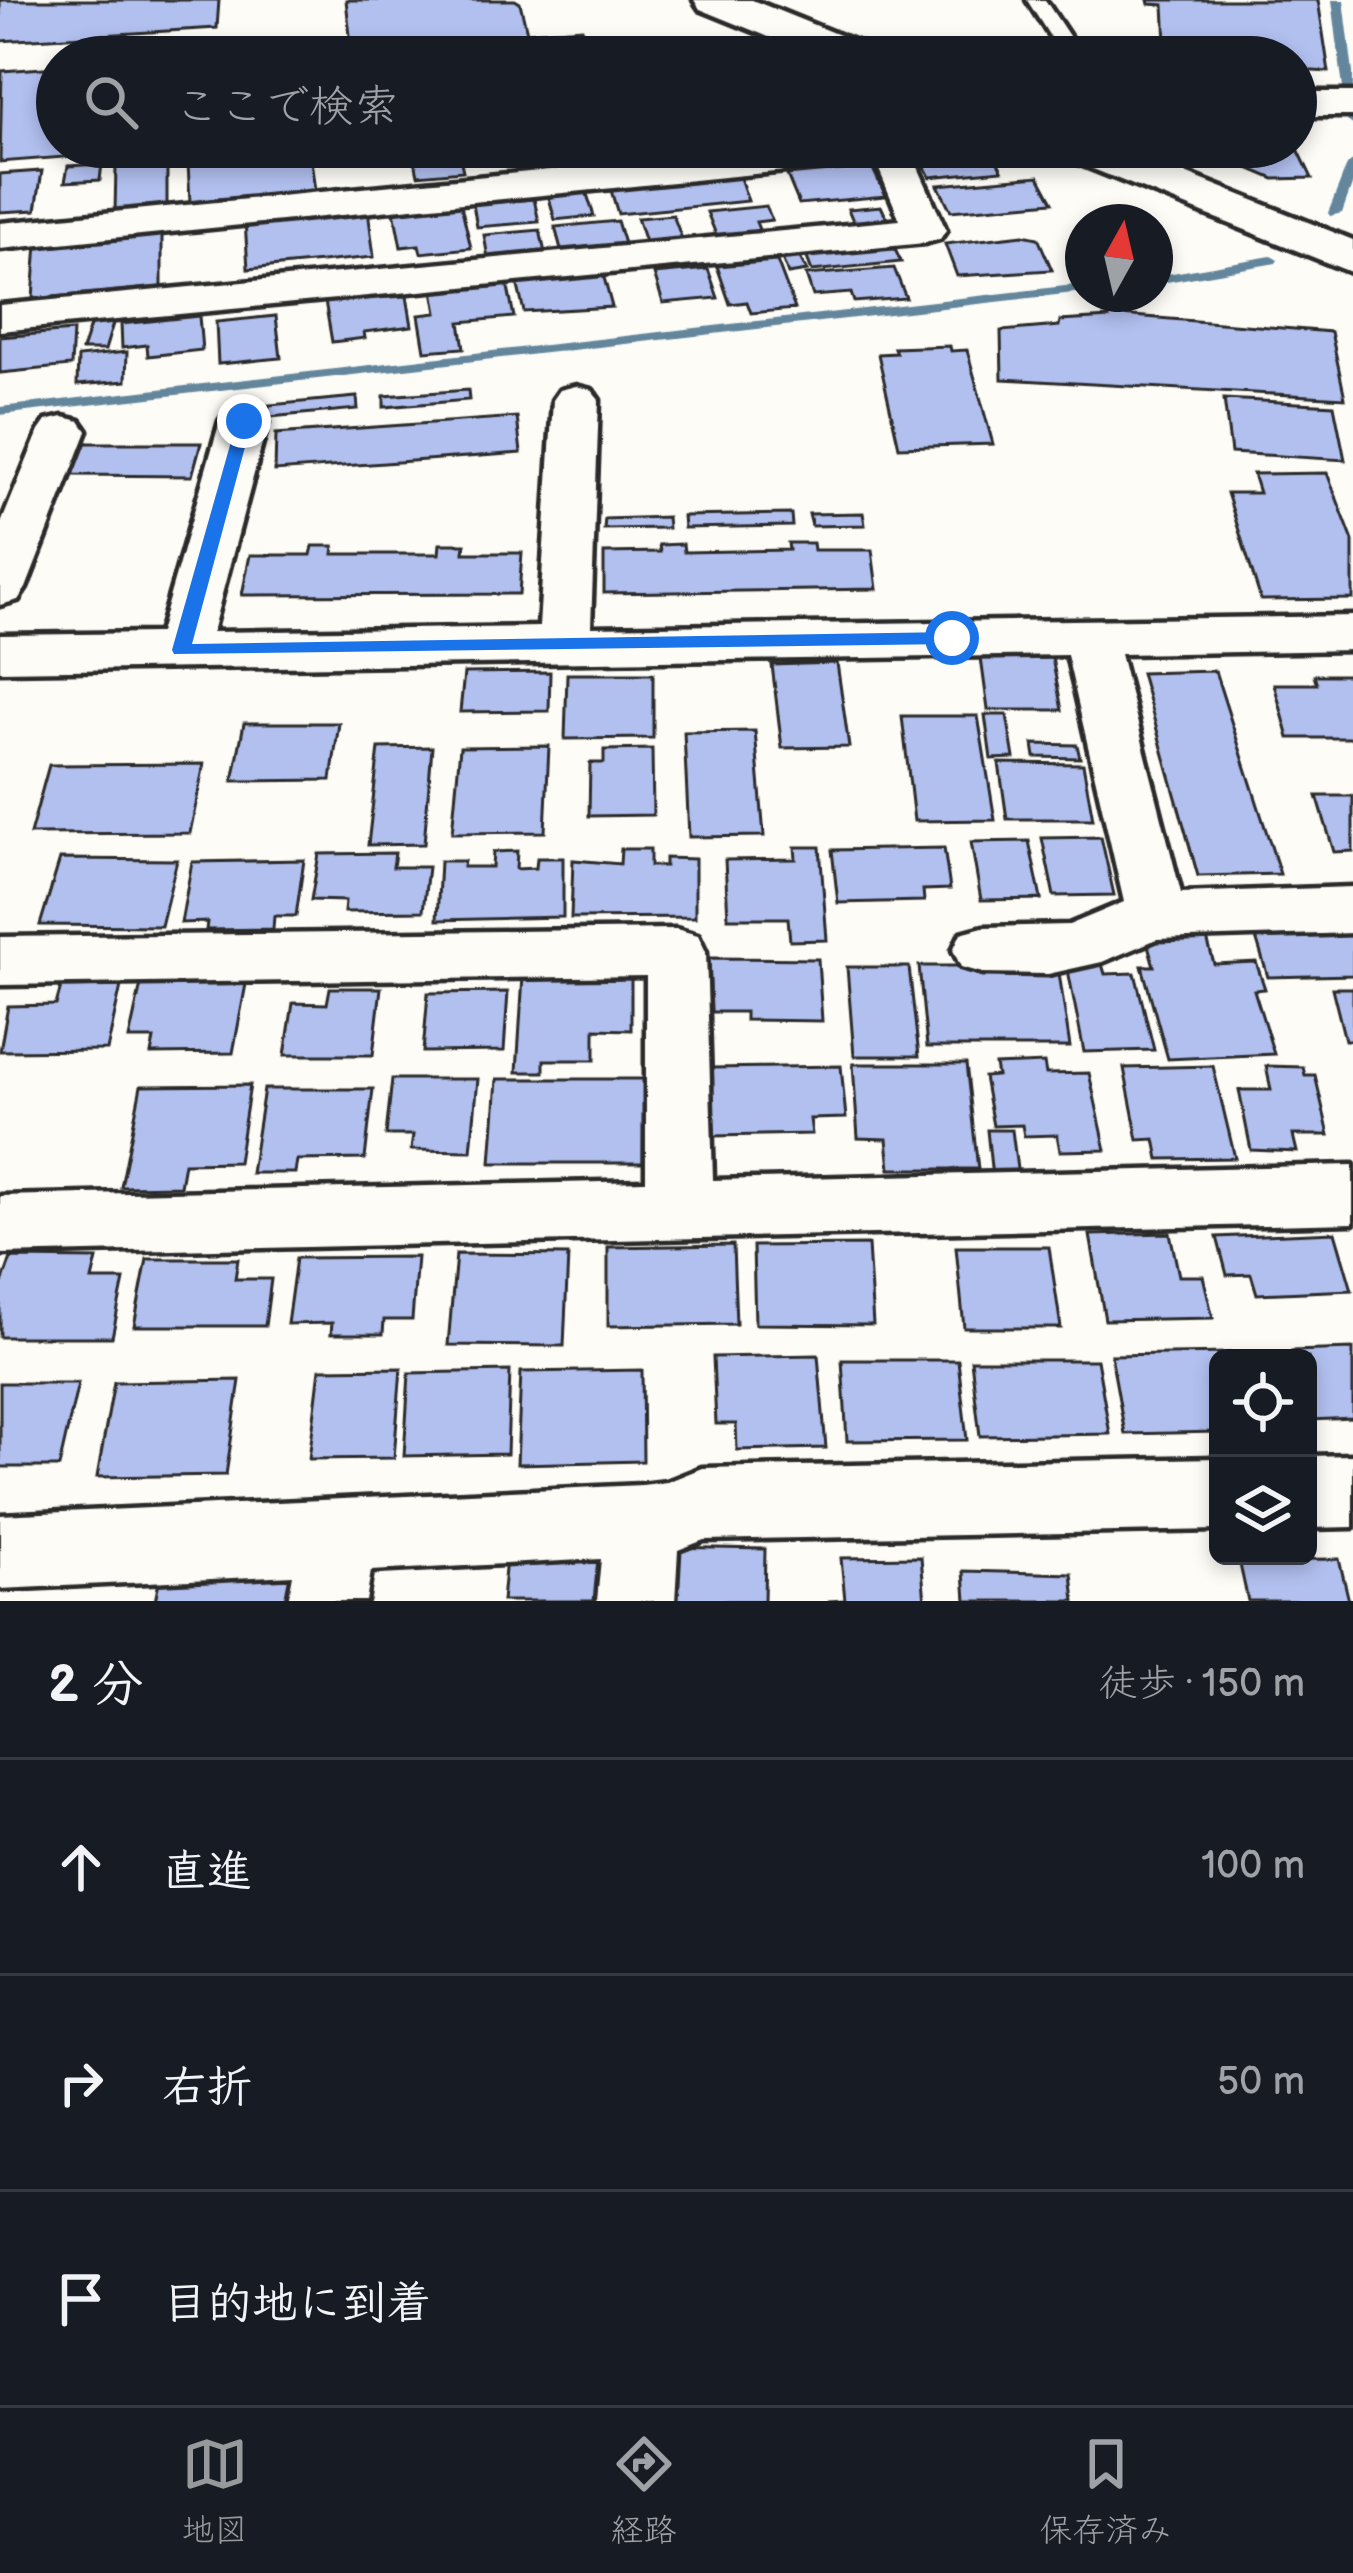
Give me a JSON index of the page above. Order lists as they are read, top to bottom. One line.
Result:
{"north":"top","page":{"search":"ここで検索","heading":["2 分","徒歩 · 150 m"],"list":[["直進","100 m"],["右折","50 m"],"目的地に到着"],"nav":["地図","経路","保存済み"]}}
